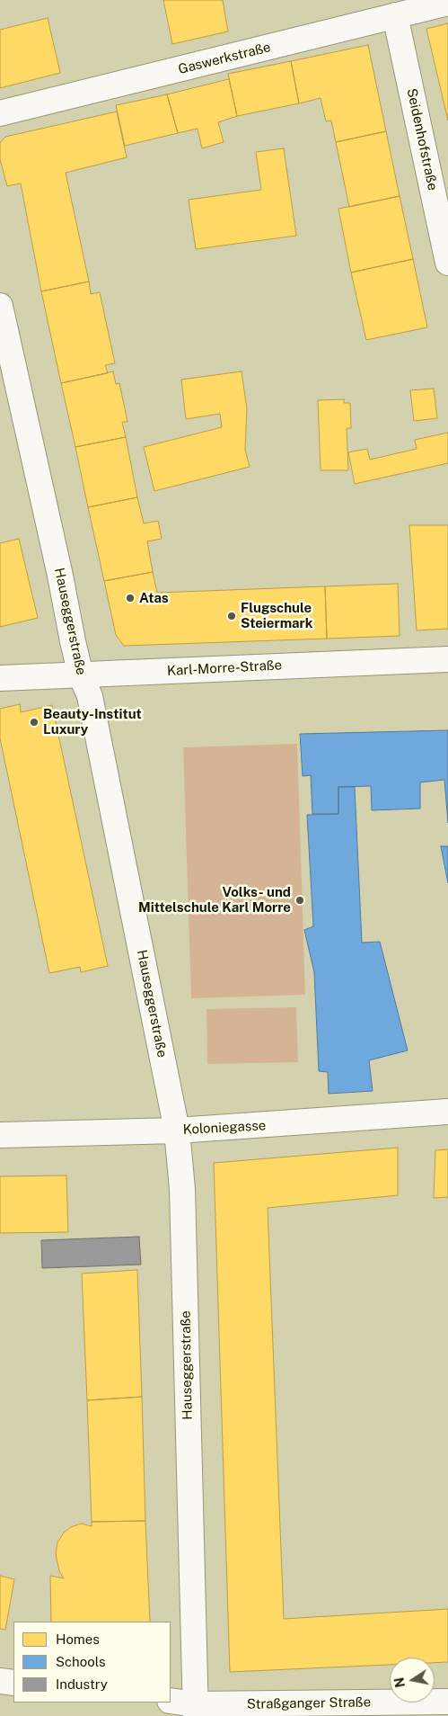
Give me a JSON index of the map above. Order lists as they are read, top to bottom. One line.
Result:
{"streets":{"street":["Gaswerkstraße","Seidenhofstraße","Hauseggerstraße","Karl-Morre-Straße","Koloniegasse","Straßganger Straße"]},"crossings":[["Gaswerkstraße","Seidenhofstraße"],["Hauseggerstraße","Karl-Morre-Straße"],["Hauseggerstraße","Koloniegasse"],["Hauseggerstraße","Straßganger Straße"]],"places":["Atas","Flugschule Steiermark","Beauty-Institut Luxury","Volks- und Mittelschule Karl Morre"],"legend":["Homes","Schools","Industry"],"north":"left"}
